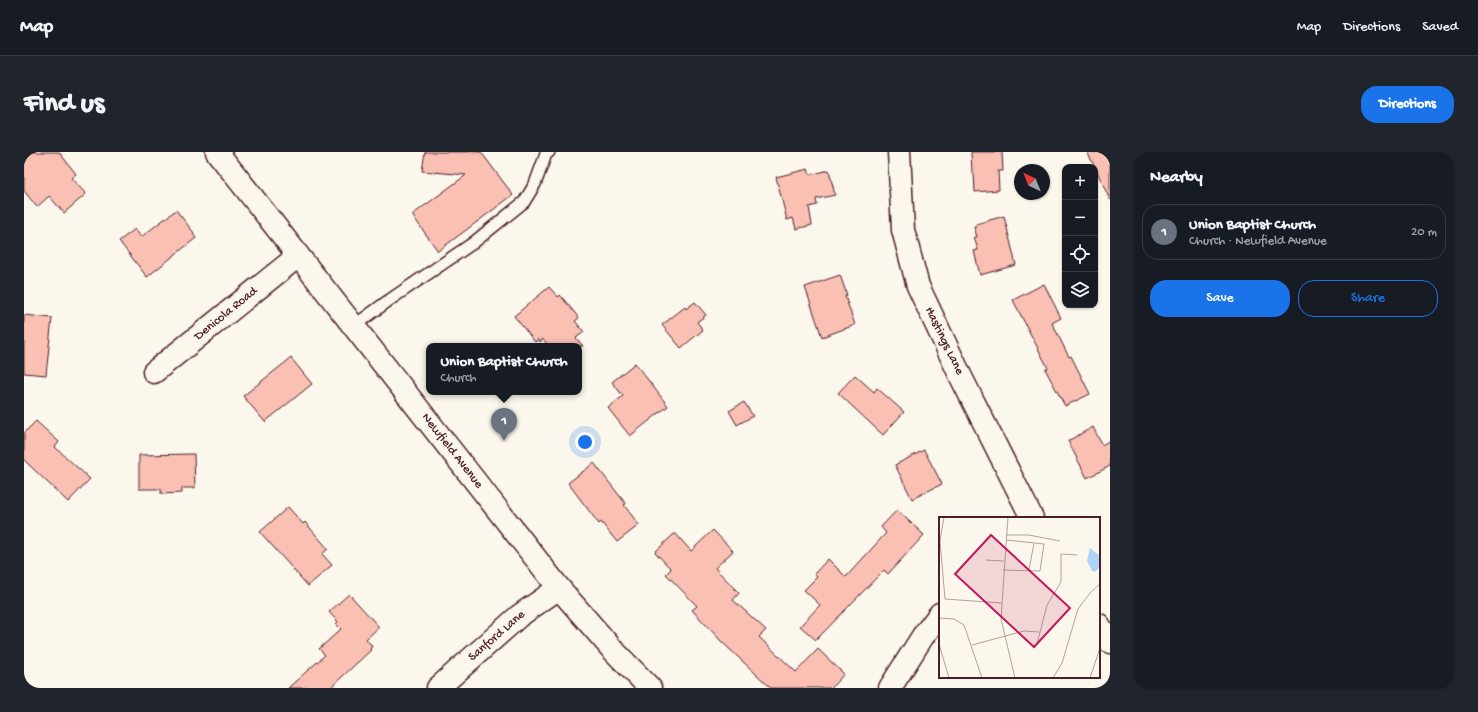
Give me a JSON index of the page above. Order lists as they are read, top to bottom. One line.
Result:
{"streets":{"street":["Denicola Road","Hastings Lane","Newfield Avenue","Sanford Lane"]},"crossings":[["Denicola Road","Newfield Avenue"],["Newfield Avenue","Sanford Lane"]],"north":"top left","page":{"header":"Map","nav":["Map","Directions","Saved"],"buttons":["Directions",["Save","Share"]],"title":"Find us","heading":"Nearby","map_buttons":["+","−"],"list":[{"mark":"1","name":"Union Baptist Church","note":"Church · Newfield Avenue","value":"20 m"}],"popup":["Union Baptist Church","Church"],"pins":"1"}}
